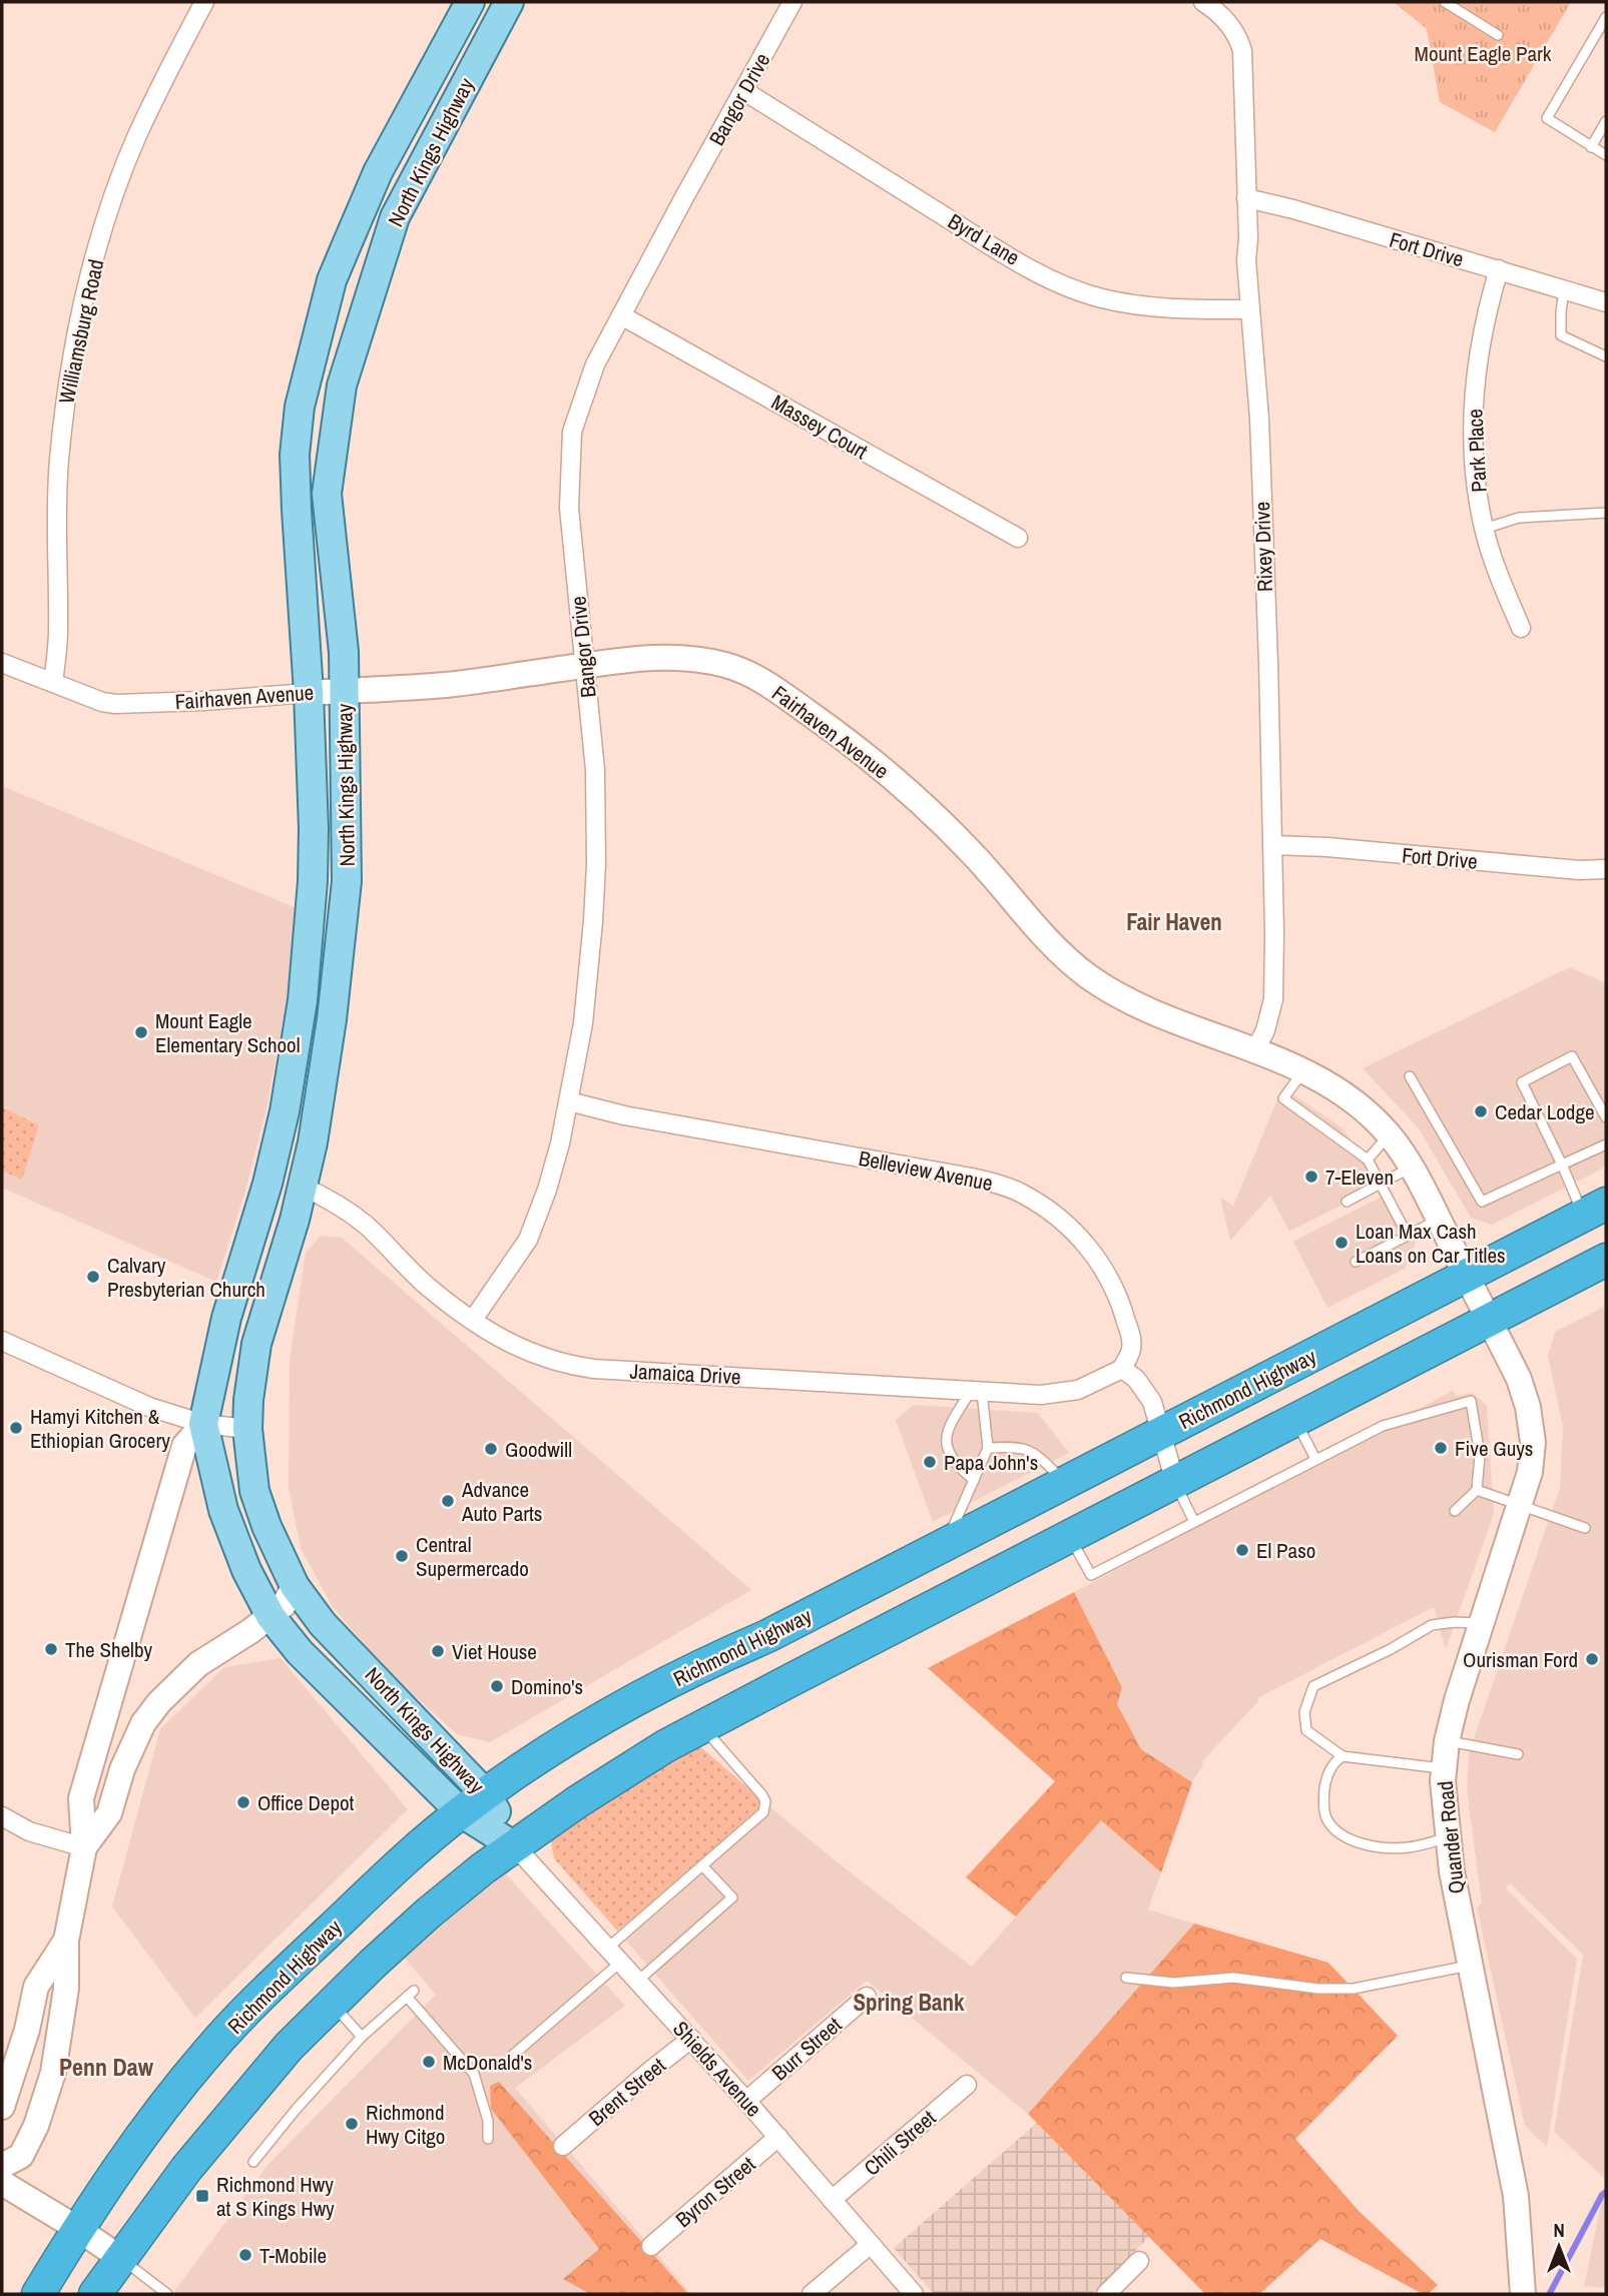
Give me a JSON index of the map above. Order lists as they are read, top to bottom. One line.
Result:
{"streets":{"highway":["Richmond Highway"],"main road":["North Kings Highway"],"street":["Bangor Drive","Byrd Lane","Fort Drive","Williamsburg Road","Massey Court","Park Place","Rixey Drive","Fairhaven Avenue","Belleview Avenue","Jamaica Drive","Quander Road","Burr Street","Shields Avenue","Brent Street","Chili Street","Byron Street"]},"crossings":[["Bangor Drive","Byrd Lane"],["Bangor Drive","Massey Court"],["Bangor Drive","Fairhaven Avenue"],["Bangor Drive","Belleview Avenue"],["Bangor Drive","Jamaica Drive"],["North Kings Highway","Fairhaven Avenue"],["North Kings Highway","Jamaica Drive"],["North Kings Highway","Richmond Highway"],["North Kings Highway","Shields Avenue"],["Byrd Lane","Rixey Drive"],["Fort Drive","Park Place"],["Fort Drive","Rixey Drive"],["Williamsburg Road","Fairhaven Avenue"],["Rixey Drive","Fairhaven Avenue"],["Fairhaven Avenue","Richmond Highway"],["Fairhaven Avenue","Quander Road"],["Belleview Avenue","Jamaica Drive"],["Richmond Highway","Quander Road"],["Burr Street","Shields Avenue"],["Shields Avenue","Brent Street"],["Shields Avenue","Chili Street"],["Shields Avenue","Byron Street"]],"districts":["Fair Haven","Spring Bank","Penn Daw"],"parks":["Mount Eagle Park"],"places":{"other":["Mount Eagle Elementary School","Cedar Lodge","7-Eleven","Loan Max Cash Loans on Car Titles","Calvary Presbyterian Church","Hamyi Kitchen & Ethiopian Grocery","Five Guys","Goodwill","Papa John's","Advance Auto Parts","El Paso","Central Supermercado","The Shelby","Viet House","Ourisman Ford","Domino's","Office Depot","McDonald's","Richmond Hwy Citgo","T-Mobile"],"transit":["Richmond Hwy at S Kings Hwy"]},"north":"top"}
